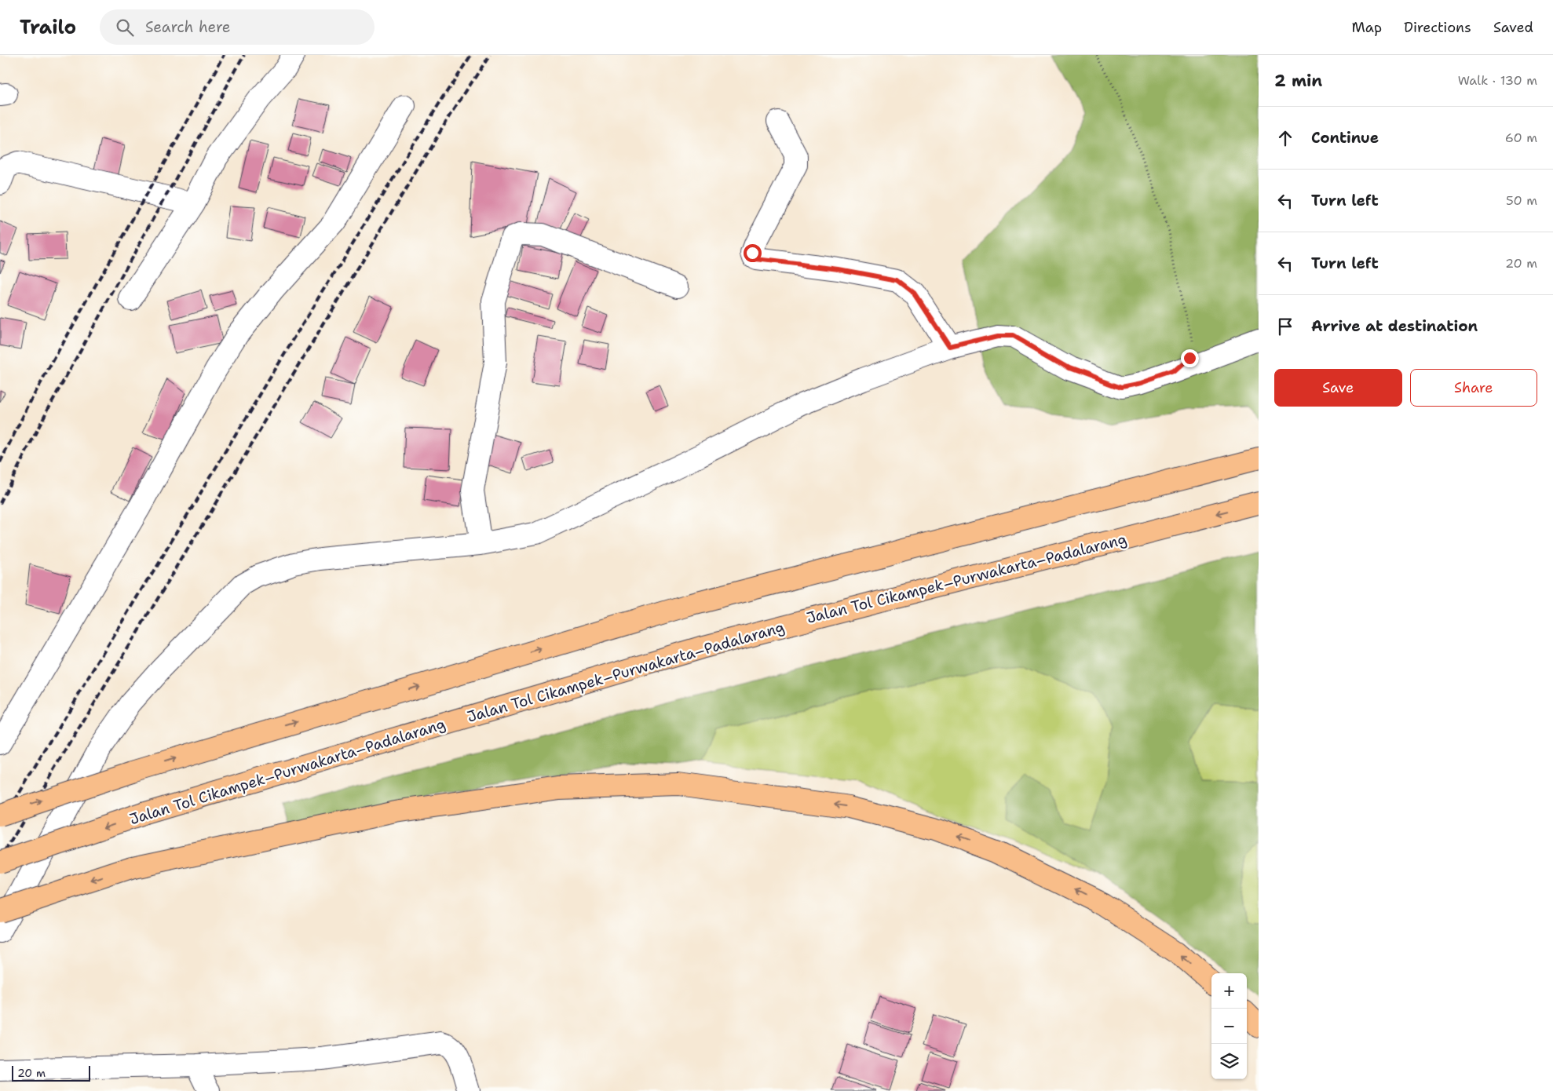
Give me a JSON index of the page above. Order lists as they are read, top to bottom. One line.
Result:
{"streets":{"highway":["Jalan Tol Cikampek–Purwakarta–Padalarang"]},"scale_bar":"20 m","page":{"header":"Trailo","search":"Search here","nav":["Map","Directions","Saved"],"heading":["2 min","Walk · 130 m"],"list":[["Continue","60 m"],["Turn left","50 m"],["Turn left","20 m"],"Arrive at destination"],"buttons":["Save","Share"],"map_buttons":["+","−"],"scale":"20 m"}}
